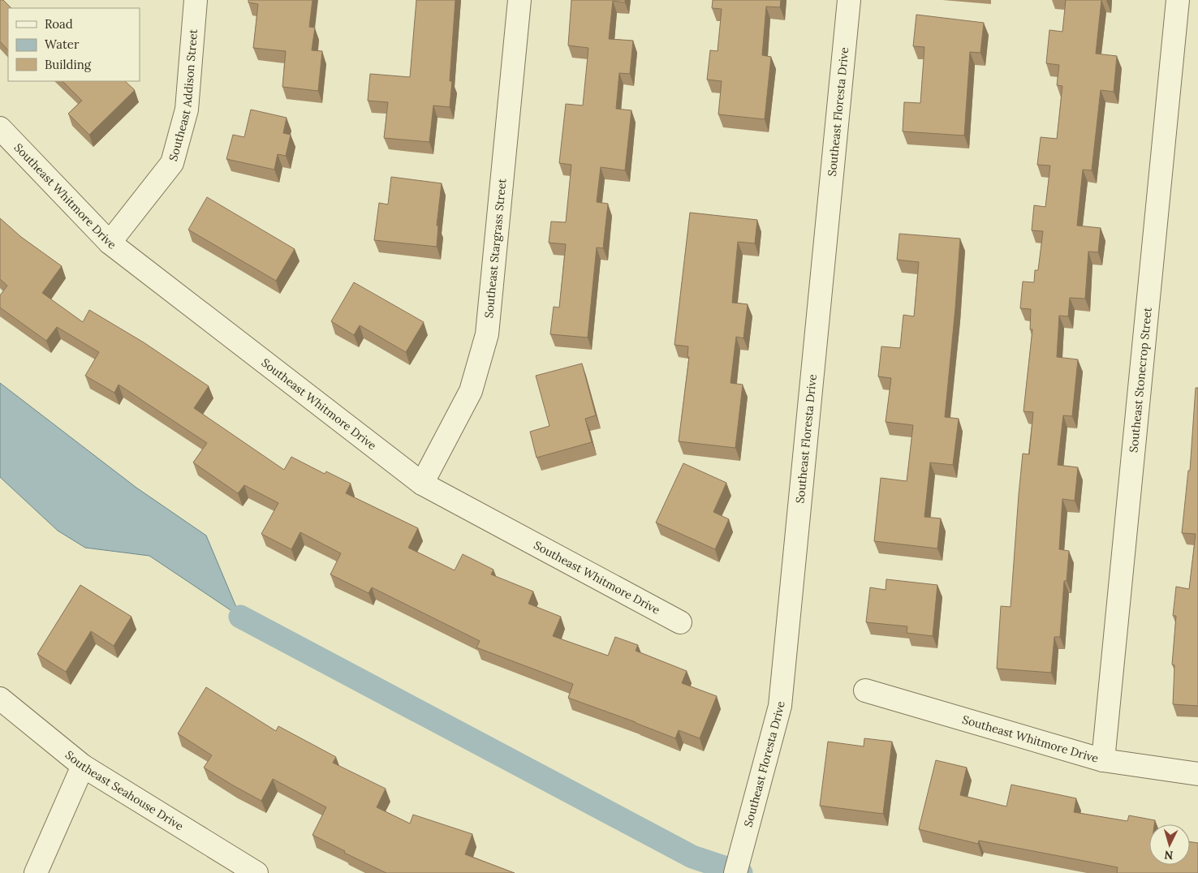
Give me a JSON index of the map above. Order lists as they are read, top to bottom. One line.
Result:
{"streets":{"street":["Southeast Addison Street","Southeast Floresta Drive","Southeast Whitmore Drive","Southeast Stargrass Street","Southeast Stonecrop Street","Southeast Seahouse Drive"]},"crossings":[["Southeast Addison Street","Southeast Whitmore Drive"],["Southeast Whitmore Drive","Southeast Stargrass Street"],["Southeast Whitmore Drive","Southeast Stonecrop Street"]],"legend":["Road","Water","Building"],"north":"bottom"}
